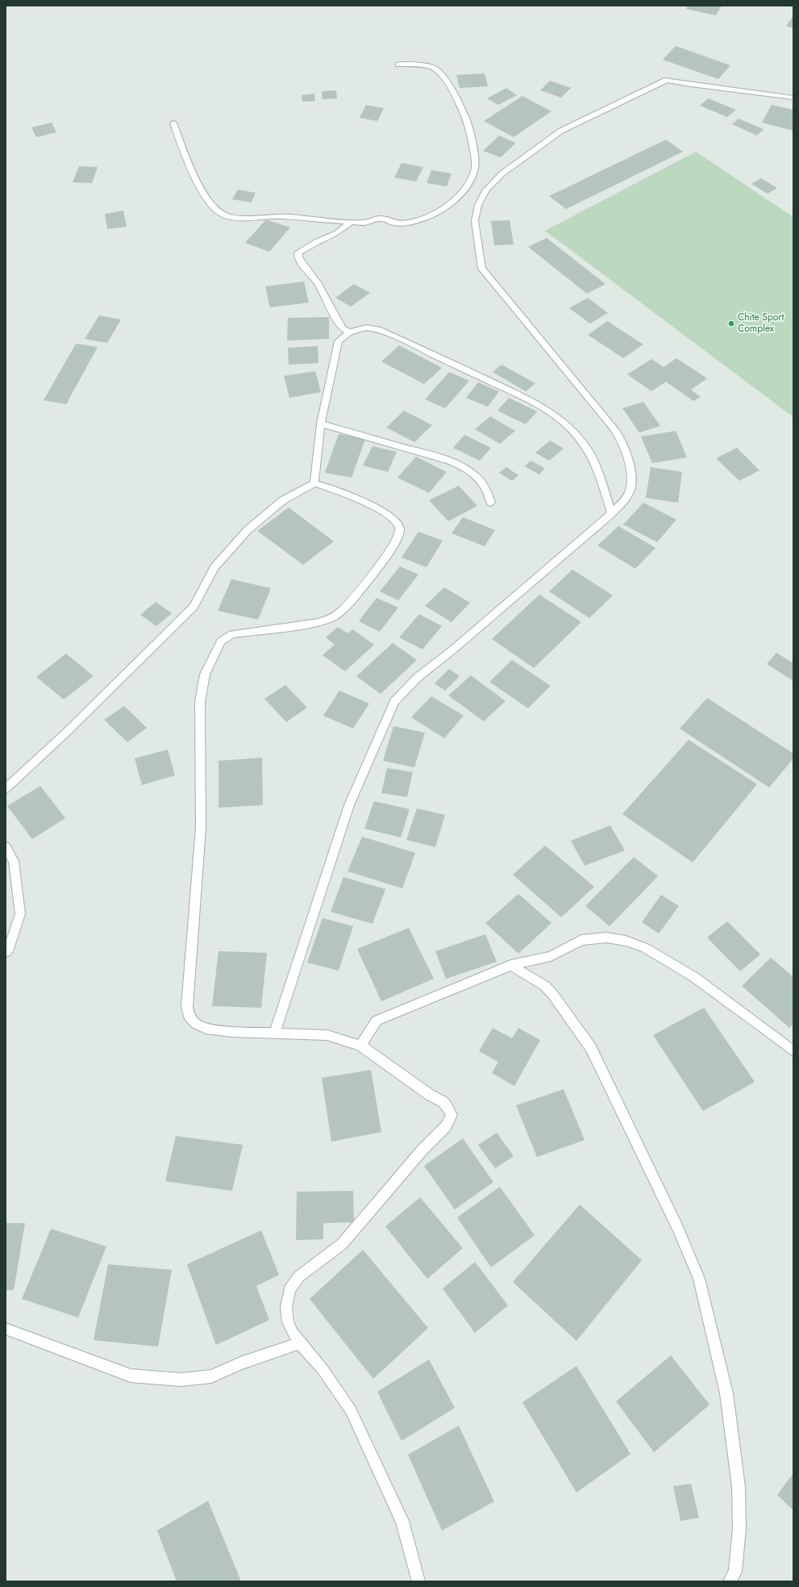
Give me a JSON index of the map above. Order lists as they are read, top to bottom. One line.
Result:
{"places":["Chite Sport Complex"]}
